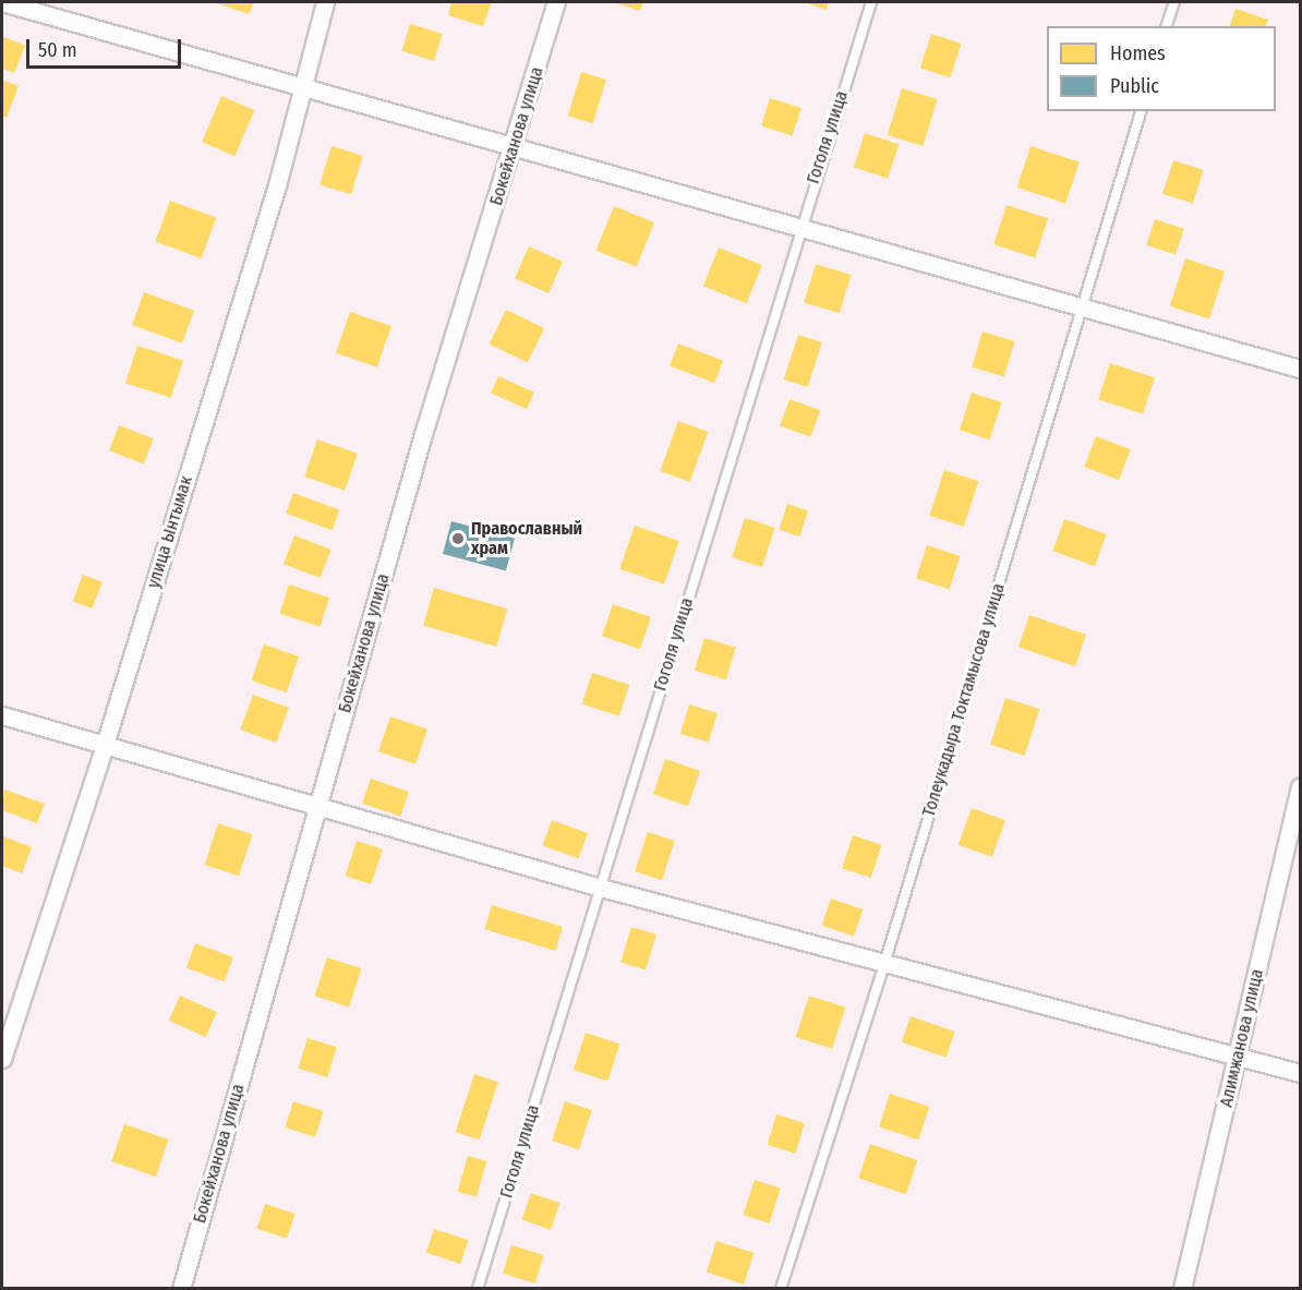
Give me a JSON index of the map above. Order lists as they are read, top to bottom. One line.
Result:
{"streets":{"street":["Бокейханова улица","улица Ынтымак","Алимжанова улица"],"lane":["Гоголя улица","Толеукадыра Токтамысова улица"]},"places":["Православный храм"],"legend":["Homes","Public"],"scale_bar":"50 m"}
